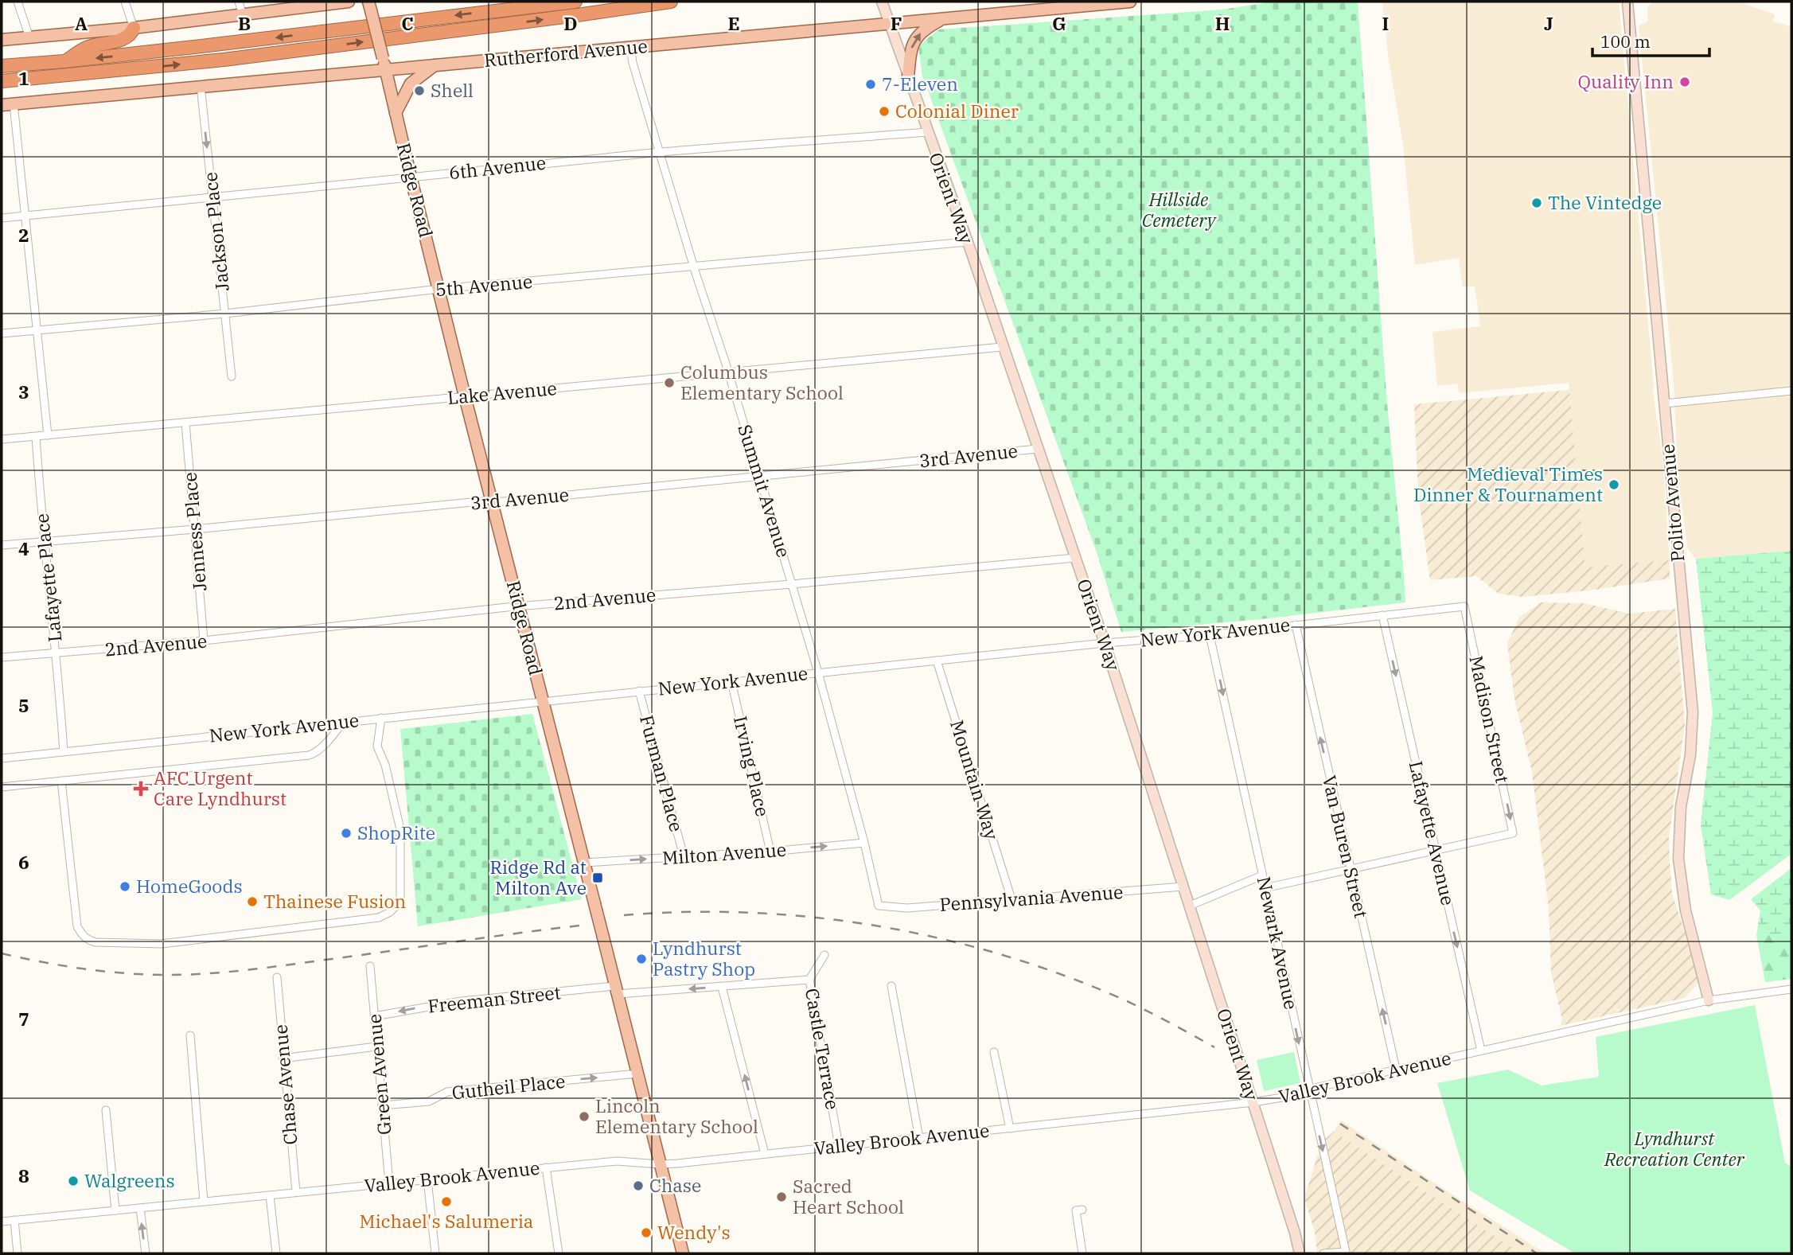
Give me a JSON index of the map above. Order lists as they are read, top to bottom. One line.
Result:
{"streets":{"main road":["Rutherford Avenue","Ridge Road"],"street":["6th Avenue","Orient Way","Jackson Place","5th Avenue","Lake Avenue","3rd Avenue","Summit Avenue","Polito Avenue","Jenness Place","Lafayette Place","2nd Avenue","New York Avenue","Madison Street","Irving Place","Furman Place","Mountain Way","Lafayette Avenue","Van Buren Street","Milton Avenue","Pennsylvania Avenue","Newark Avenue","Freeman Street","Castle Terrace","Green Avenue","Valley Brook Avenue","Chase Avenue","Gutheil Place"]},"crossings":[["Rutherford Avenue","Ridge Road"],["Rutherford Avenue","Orient Way"],["Rutherford Avenue","Jackson Place"],["Rutherford Avenue","Summit Avenue"],["6th Avenue","Ridge Road"],["6th Avenue","Orient Way"],["6th Avenue","Jackson Place"],["6th Avenue","Summit Avenue"],["Ridge Road","5th Avenue"],["Ridge Road","Lake Avenue"],["Ridge Road","3rd Avenue"],["Ridge Road","2nd Avenue"],["Ridge Road","New York Avenue"],["Ridge Road","Milton Avenue"],["Ridge Road","Freeman Street"],["Ridge Road","Valley Brook Avenue"],["Ridge Road","Gutheil Place"],["Orient Way","5th Avenue"],["Orient Way","Lake Avenue"],["Orient Way","3rd Avenue"],["Orient Way","2nd Avenue"],["Orient Way","New York Avenue"],["Orient Way","Pennsylvania Avenue"],["Orient Way","Valley Brook Avenue"],["Jackson Place","5th Avenue"],["5th Avenue","Summit Avenue"],["Lake Avenue","Summit Avenue"],["Lake Avenue","Jenness Place"],["Lake Avenue","Lafayette Place"],["3rd Avenue","Summit Avenue"],["3rd Avenue","Jenness Place"],["3rd Avenue","Lafayette Place"],["Summit Avenue","2nd Avenue"],["Summit Avenue","New York Avenue"],["Summit Avenue","Milton Avenue"],["Summit Avenue","Pennsylvania Avenue"],["Polito Avenue","Valley Brook Avenue"],["Jenness Place","2nd Avenue"],["Lafayette Place","2nd Avenue"],["Lafayette Place","New York Avenue"],["New York Avenue","Madison Street"],["New York Avenue","Irving Place"],["New York Avenue","Furman Place"],["New York Avenue","Mountain Way"],["New York Avenue","Lafayette Avenue"],["New York Avenue","Van Buren Street"],["New York Avenue","Newark Avenue"],["Madison Street","Lafayette Avenue"],["Irving Place","Milton Avenue"],["Furman Place","Milton Avenue"],["Mountain Way","Pennsylvania Avenue"],["Lafayette Avenue","Valley Brook Avenue"],["Van Buren Street","Valley Brook Avenue"],["Newark Avenue","Valley Brook Avenue"],["Freeman Street","Castle Terrace"],["Freeman Street","Green Avenue"],["Castle Terrace","Valley Brook Avenue"],["Green Avenue","Valley Brook Avenue"],["Green Avenue","Gutheil Place"],["Valley Brook Avenue","Chase Avenue"]],"one_way":["Jackson Place","Lafayette Avenue","Van Buren Street","Milton Avenue","Newark Avenue","Freeman Street","Gutheil Place"],"parks":["Hillside Cemetery","Lyndhurst Recreation Center"],"places":{"other":["Quality Inn","7-Eleven","Shell","Colonial Diner","The Vintedge","Columbus Elementary School","Medieval Times Dinner & Tournament","ShopRite","HomeGoods","Thainese Fusion","Lyndhurst Pastry Shop","Lincoln Elementary School","Walgreens","Chase","Sacred Heart School","Michael's Salumeria","Wendy's"],"health":["AFC Urgent Care Lyndhurst"],"transit":["Ridge Rd at Milton Ave"]},"scale_bar":"100 m","grid":{"columns":["A","B","C","D","E","F","G","H","I","J"],"rows":["1","2","3","4","5","6","7","8"]}}
